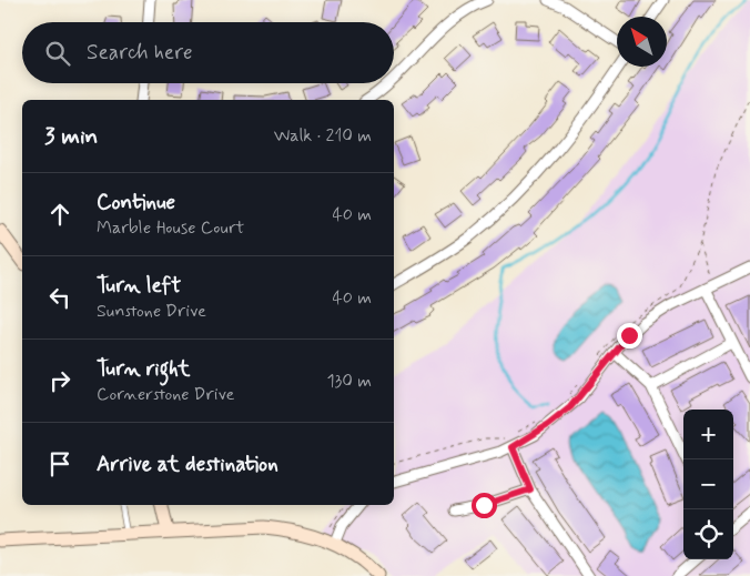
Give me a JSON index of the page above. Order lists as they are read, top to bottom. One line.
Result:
{"north":"top left","page":{"search":"Search here","heading":["3 min","Walk · 210 m"],"list":[["Continue","Marble House Court","40 m"],["Turn left","Sunstone Drive","40 m"],["Turn right","Cornerstone Drive","130 m"],"Arrive at destination"],"map_buttons":["+","−"]}}
